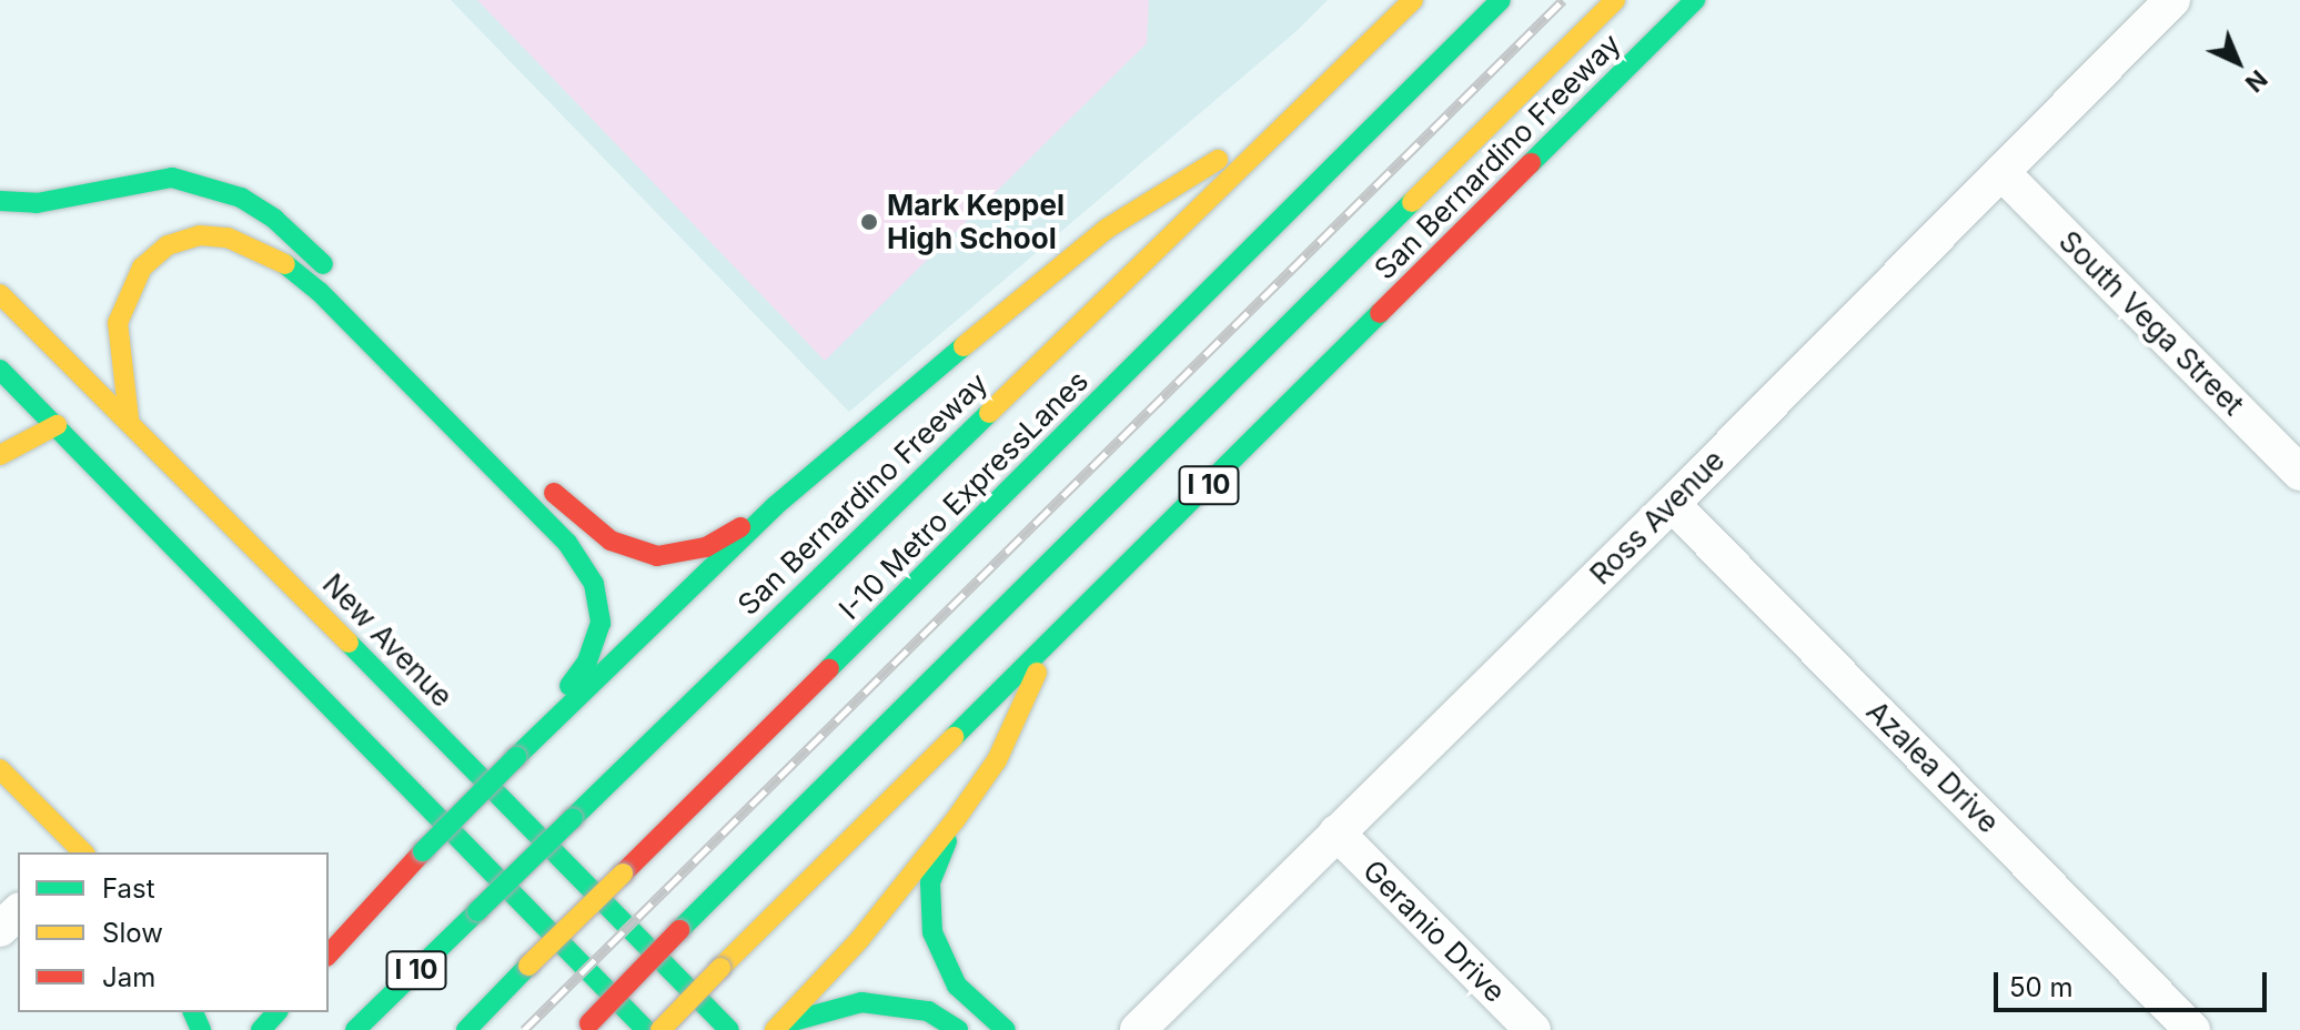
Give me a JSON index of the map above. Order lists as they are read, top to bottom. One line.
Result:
{"streets":{"main road":["San Bernardino Freeway","I 10","I-10 Metro ExpressLanes","New Avenue"],"street":["South Vega Street","Ross Avenue","Azalea Drive","Geranio Drive"]},"crossings":[["South Vega Street","Ross Avenue"],["Ross Avenue","Azalea Drive"],["Ross Avenue","Geranio Drive"]],"places":["Mark Keppel High School"],"legend":["Fast","Slow","Jam"],"scale_bar":"50 m","north":"bottom right"}
